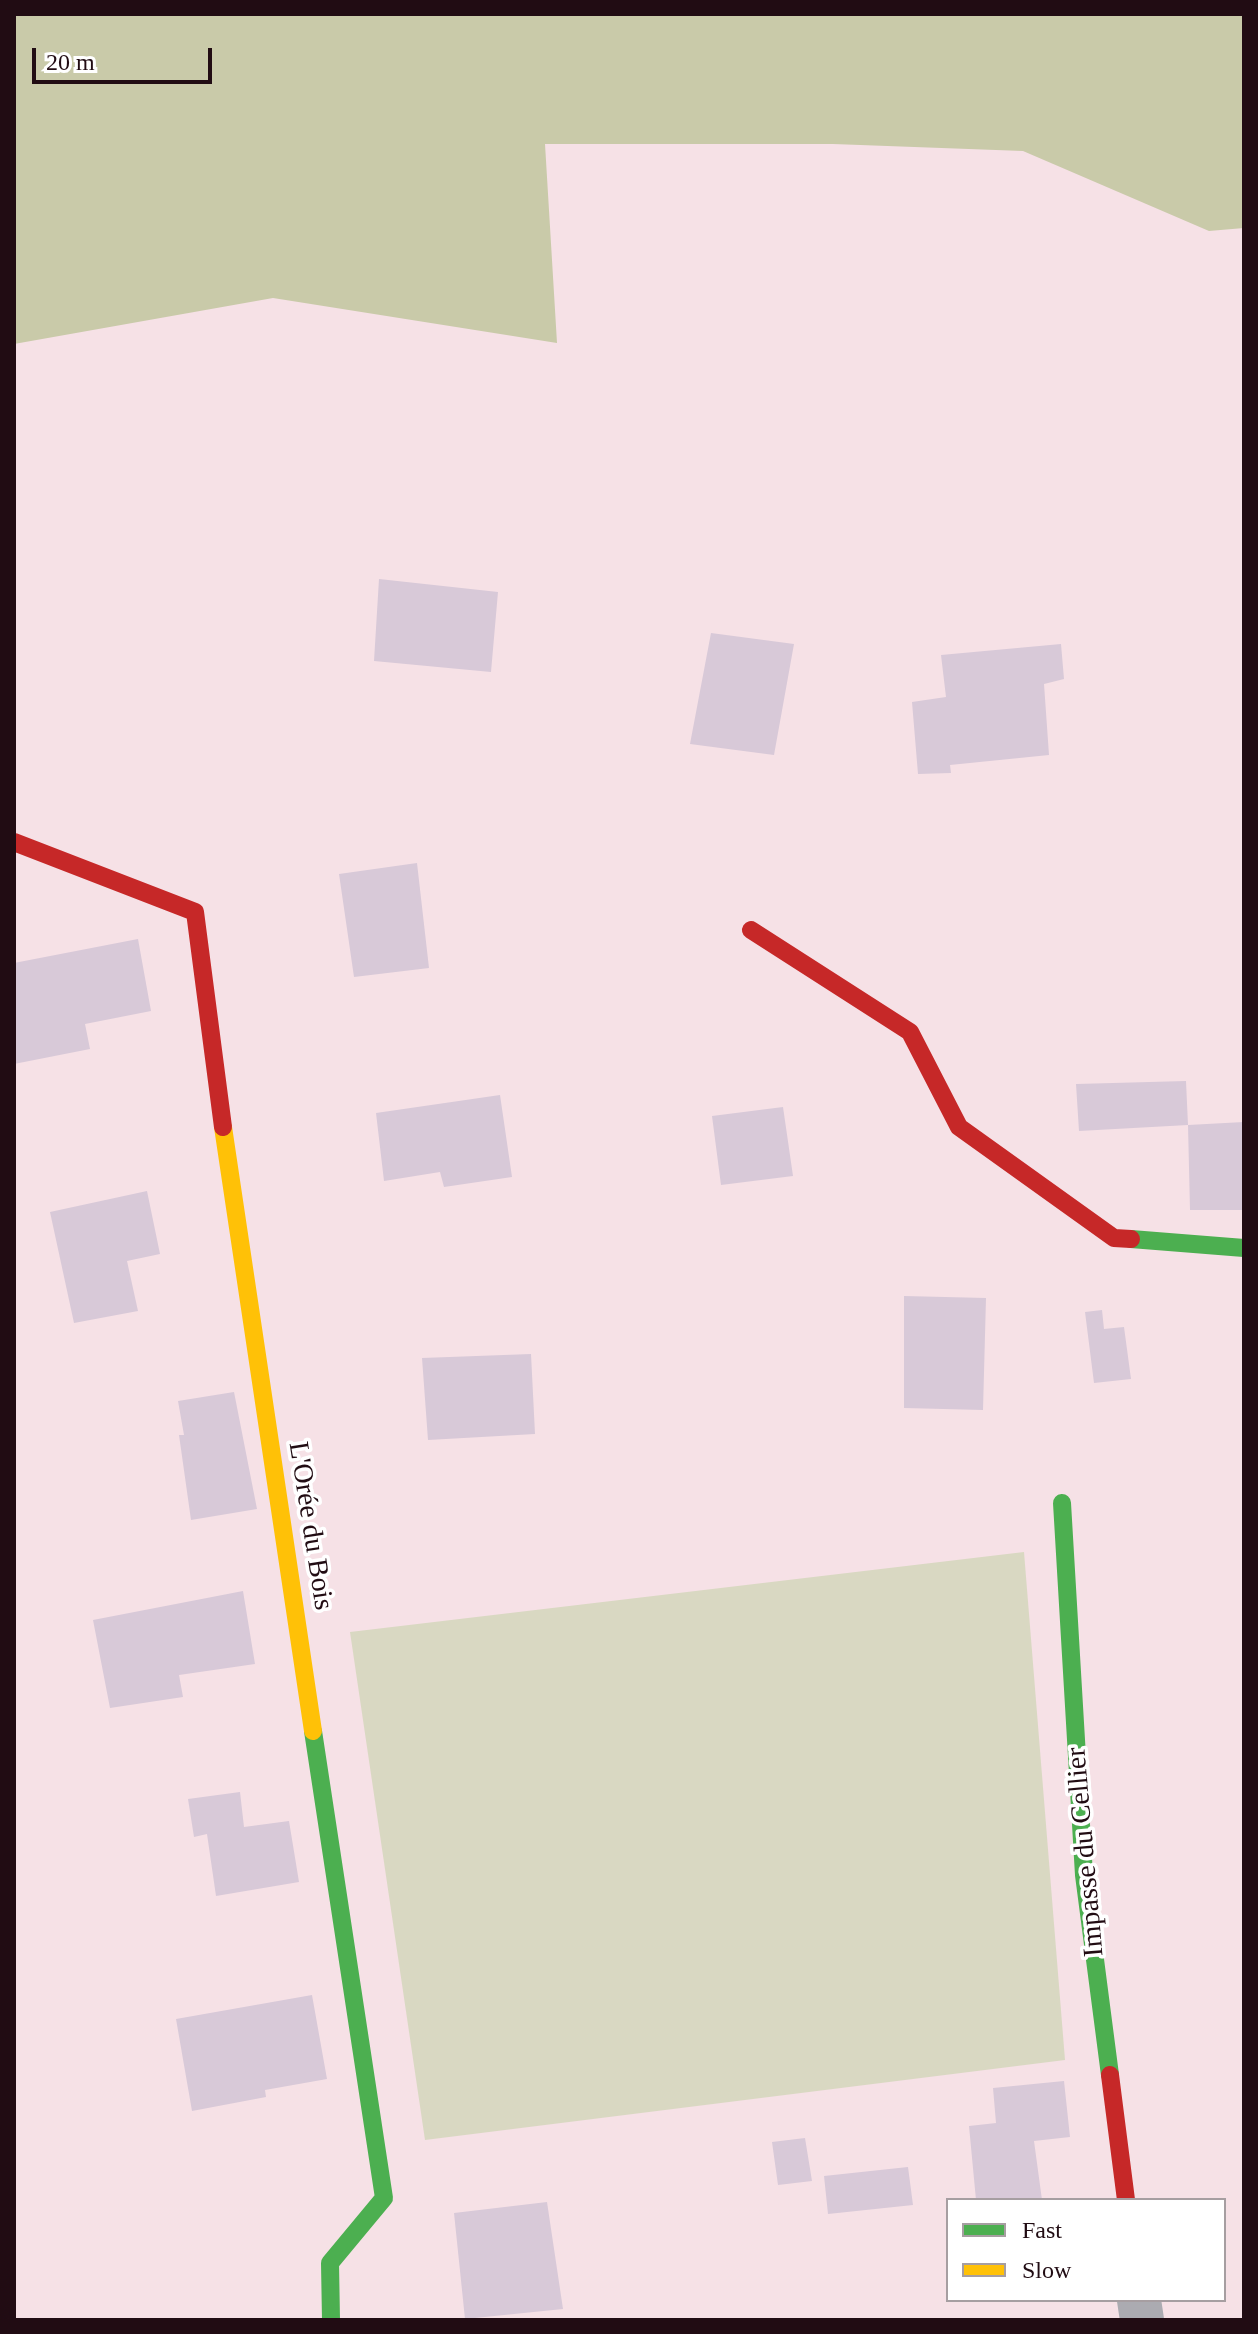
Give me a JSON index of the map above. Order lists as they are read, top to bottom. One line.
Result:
{"streets":{"street":["L'Orée du Bois","Impasse du Cellier"]},"legend":["Fast","Slow"],"scale_bar":"20 m"}
